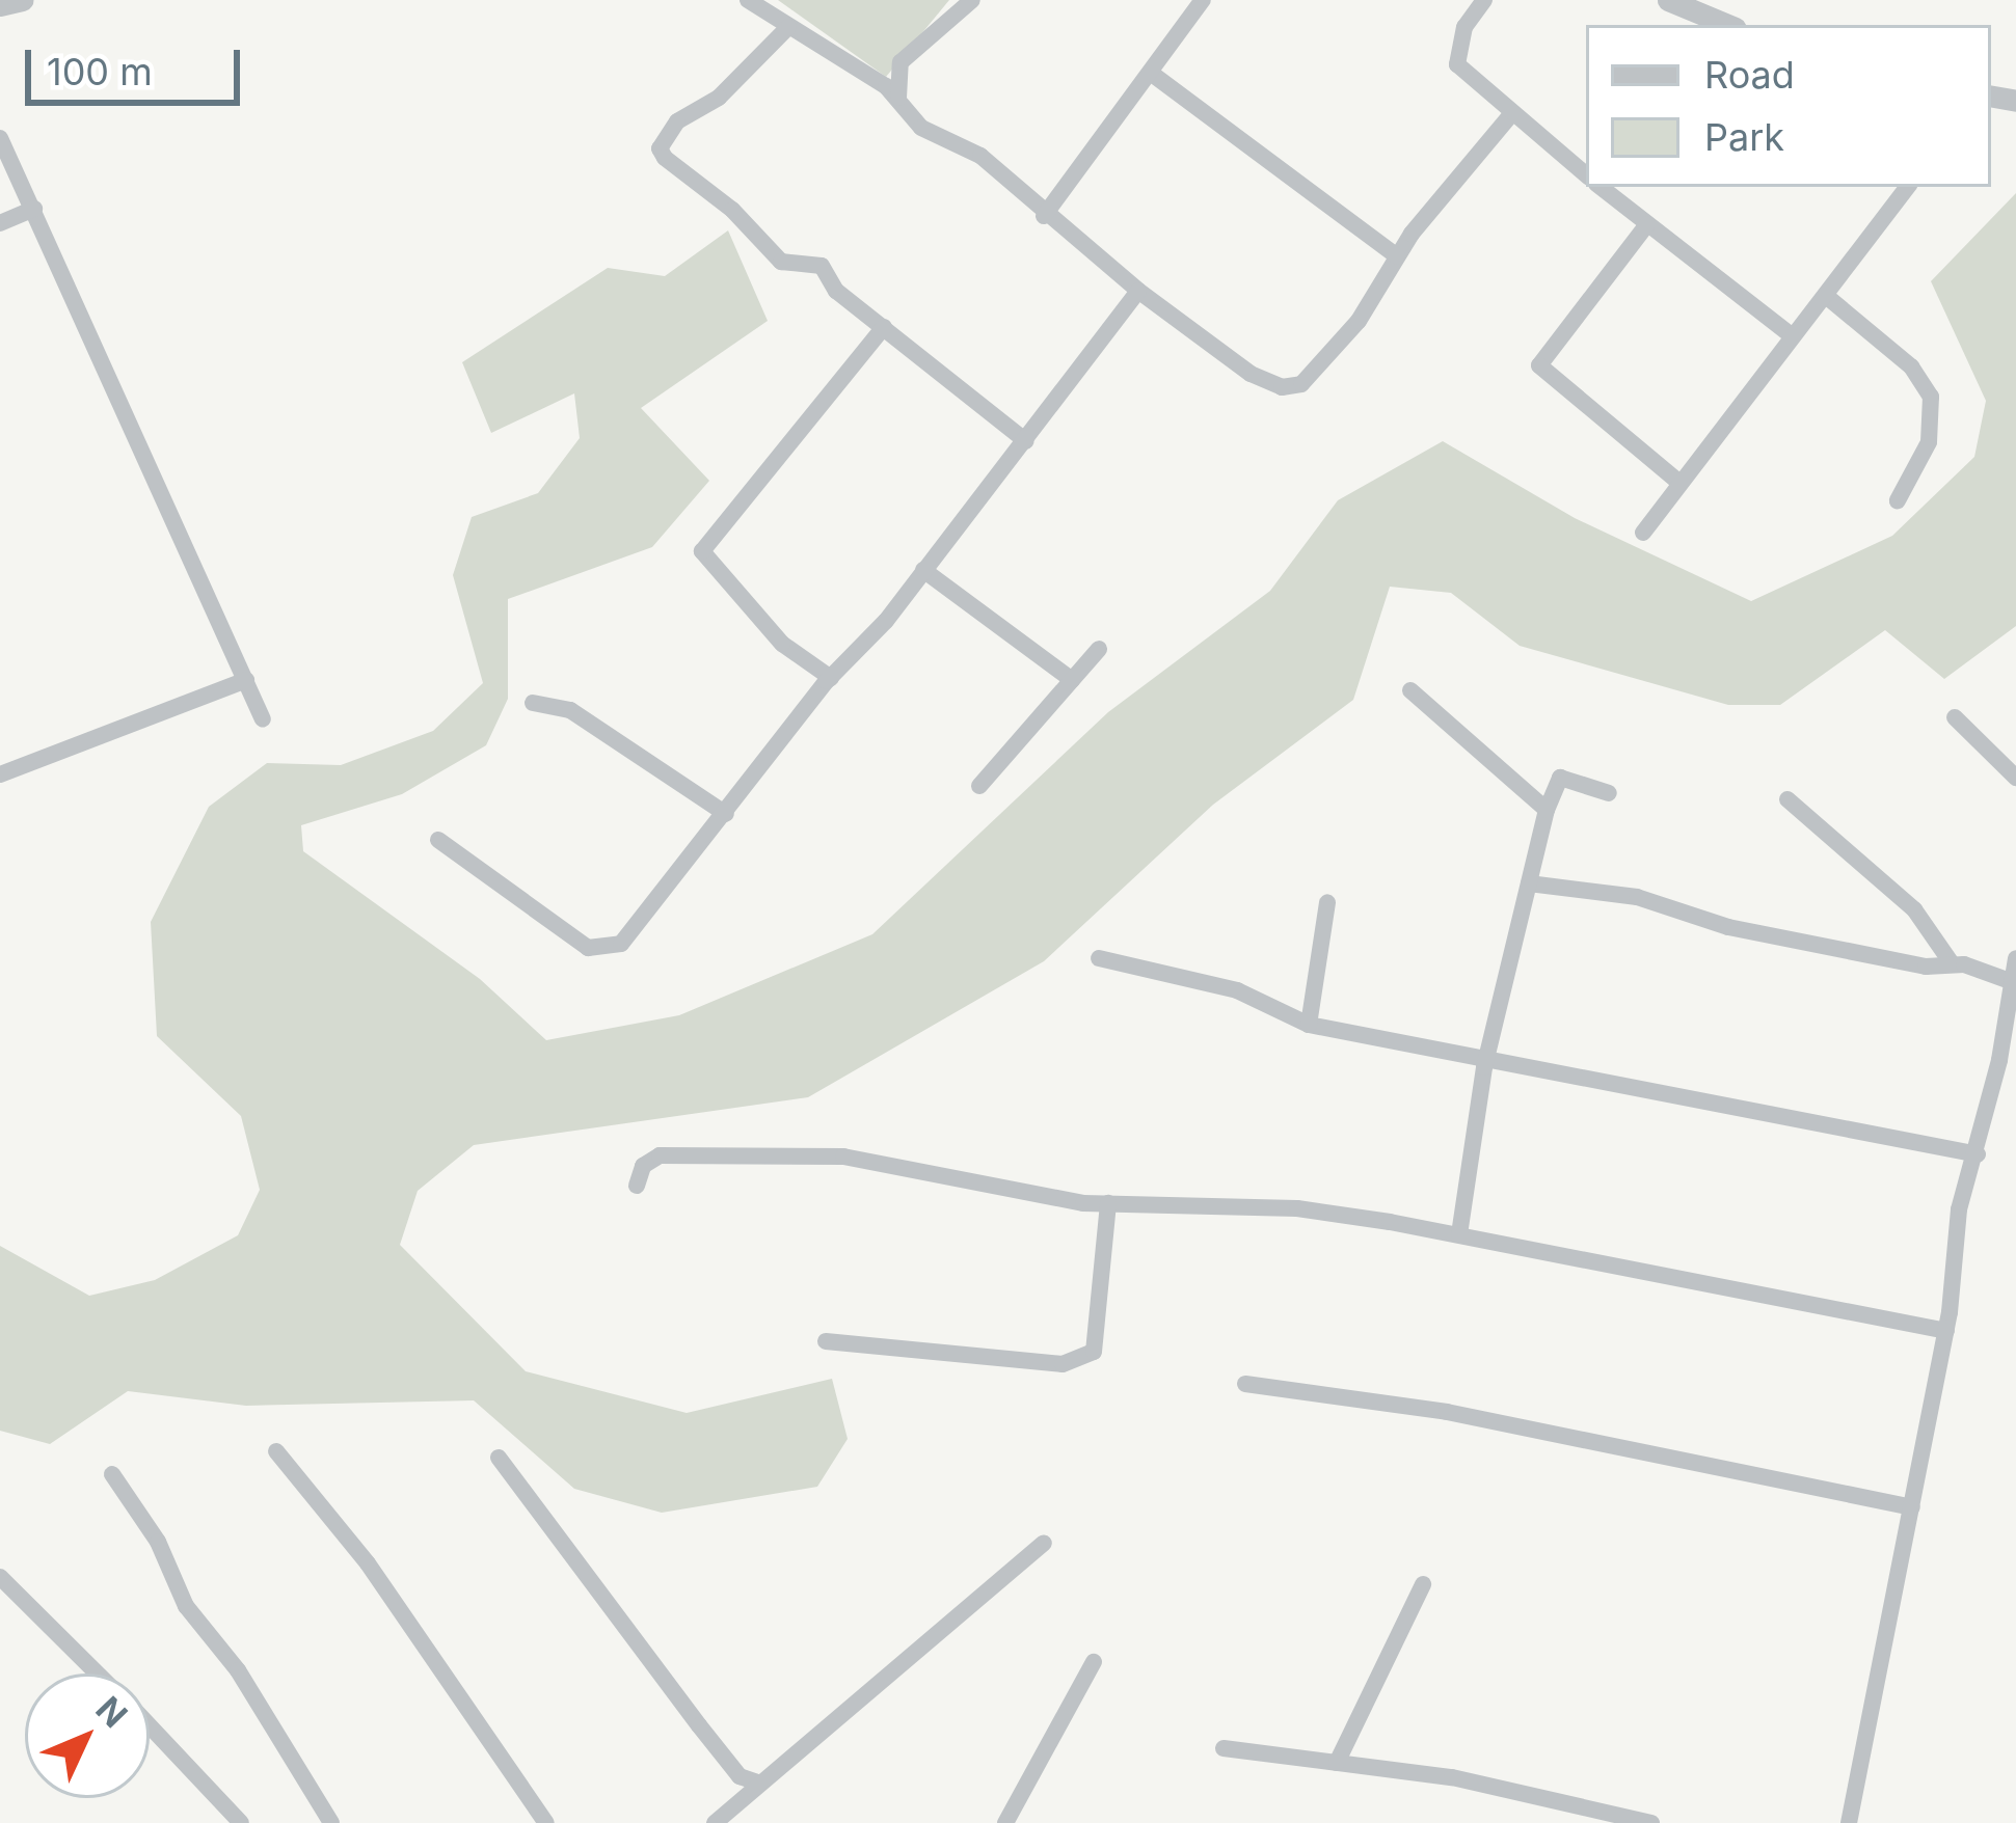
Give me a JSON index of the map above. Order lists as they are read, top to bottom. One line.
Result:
{"legend":["Road","Park"],"scale_bar":"100 m","north":"top right"}
